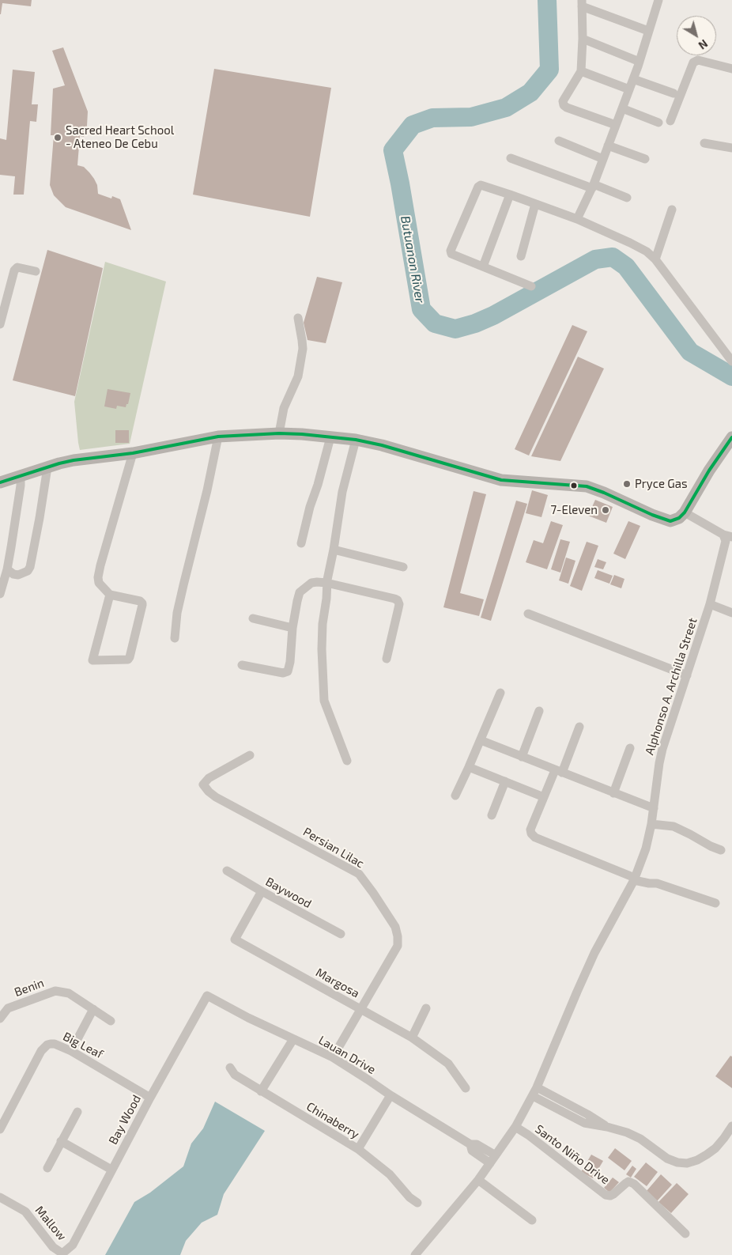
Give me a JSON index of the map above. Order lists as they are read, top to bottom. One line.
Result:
{"streets":{"street":["Alphonso A. Archilla Street","Persian Lilac","Baywood","Margosa","Benin","Big Leaf","Lauan Drive","Bay Wood","Chinaberry","Santo Niño Drive","Mallow"]},"crossings":[["Persian Lilac","Margosa"],["Persian Lilac","Lauan Drive"],["Baywood","Margosa"],["Big Leaf","Bay Wood"],["Lauan Drive","Bay Wood"],["Bay Wood","Mallow"]],"water":["Butuanon River"],"places":["Sacred Heart School - Ateneo De Cebu","Pryce Gas","7-Eleven"],"north":"bottom right"}
